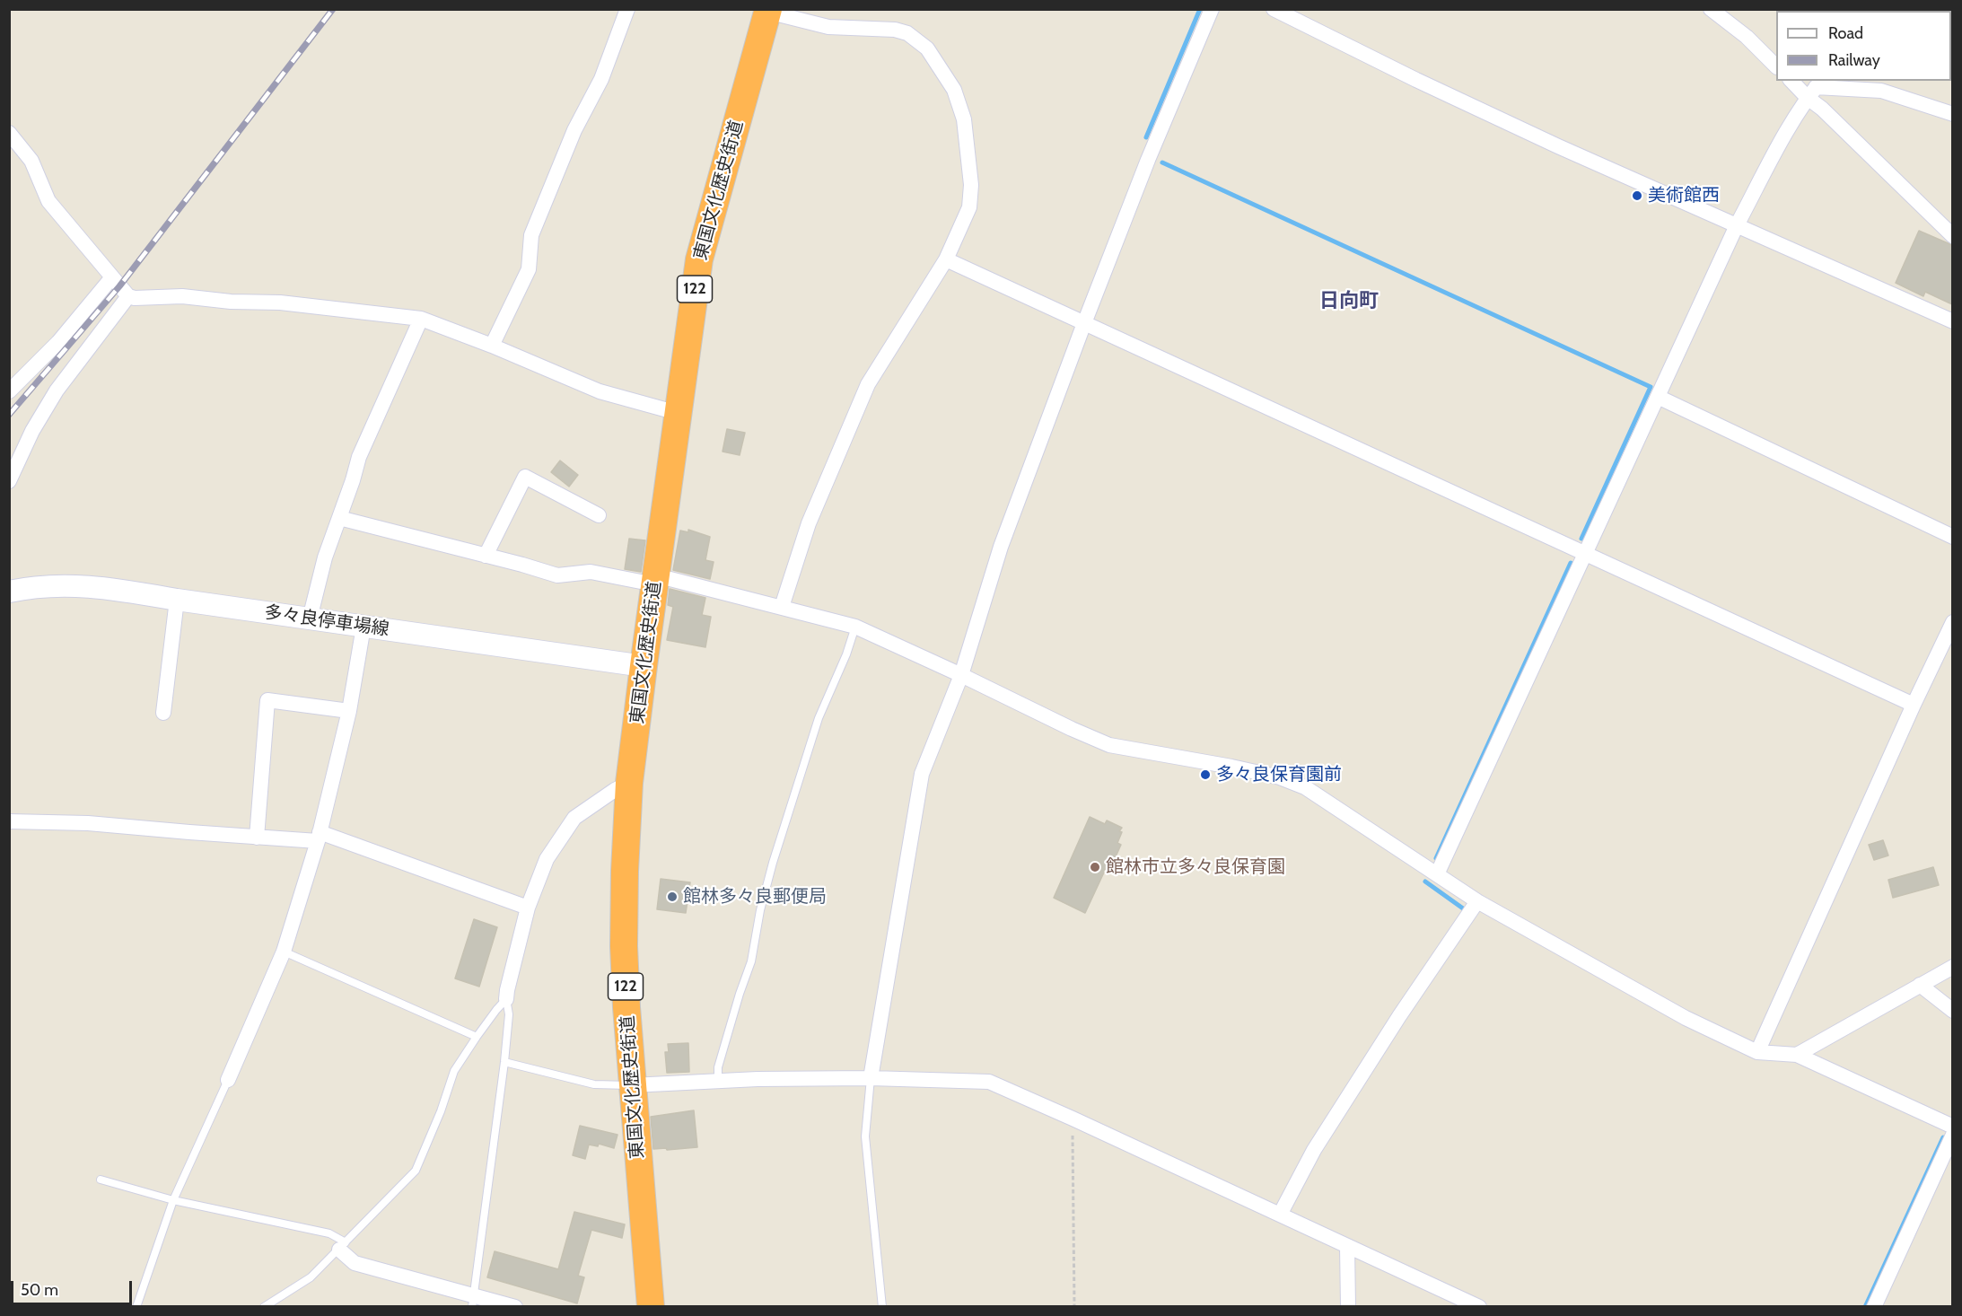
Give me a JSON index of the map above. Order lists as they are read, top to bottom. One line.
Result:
{"streets":{"highway":["東国文化歴史街道","122"],"main road":["多々良停車場線"]},"crossings":[["東国文化歴史街道","多々良停車場線"]],"districts":["日向町"],"places":["美術館西","多々良保育園前","館林市立多々良保育園","館林多々良郵便局"],"legend":["Road","Railway"],"scale_bar":"50 m"}
